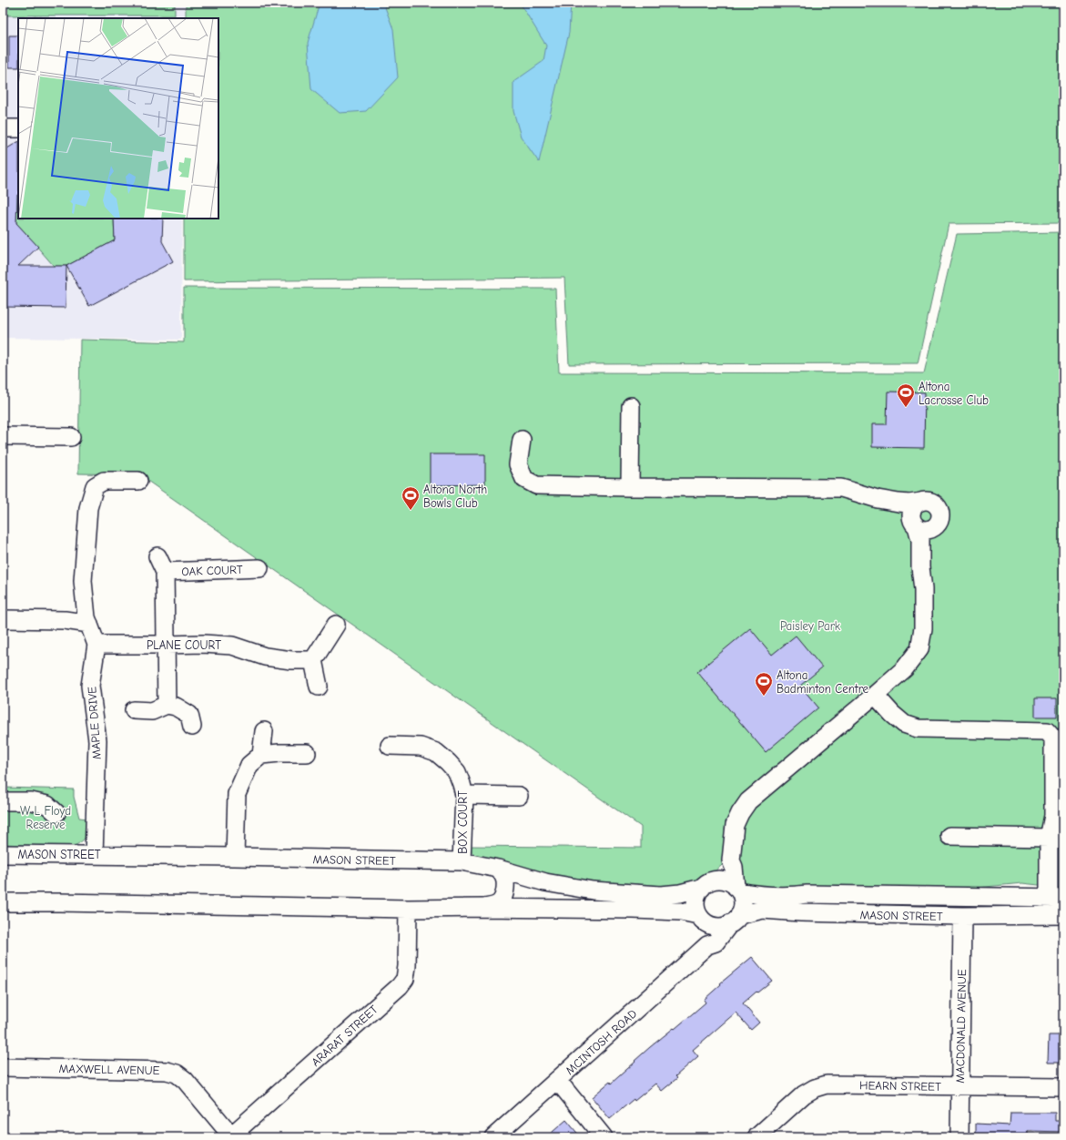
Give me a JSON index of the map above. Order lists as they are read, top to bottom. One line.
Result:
{"streets":{"street":["OAK COURT","PLANE COURT","MAPLE DRIVE","BOX COURT","MASON STREET","MACDONALD AVENUE","ARARAT STREET","MCINTOSH ROAD","MAXWELL AVENUE","HEARN STREET"]},"crossings":[["OAK COURT","PLANE COURT"],["PLANE COURT","MAPLE DRIVE"],["MAPLE DRIVE","MASON STREET"],["BOX COURT","MASON STREET"],["MASON STREET","MACDONALD AVENUE"],["MASON STREET","MCINTOSH ROAD"],["MACDONALD AVENUE","HEARN STREET"],["ARARAT STREET","MAXWELL AVENUE"]],"parks":["Paisley Park","W L Floyd Reserve"],"places":{"sports":["Altona Lacrosse Club","Altona North Bowls Club","Altona Badminton Centre"]}}
